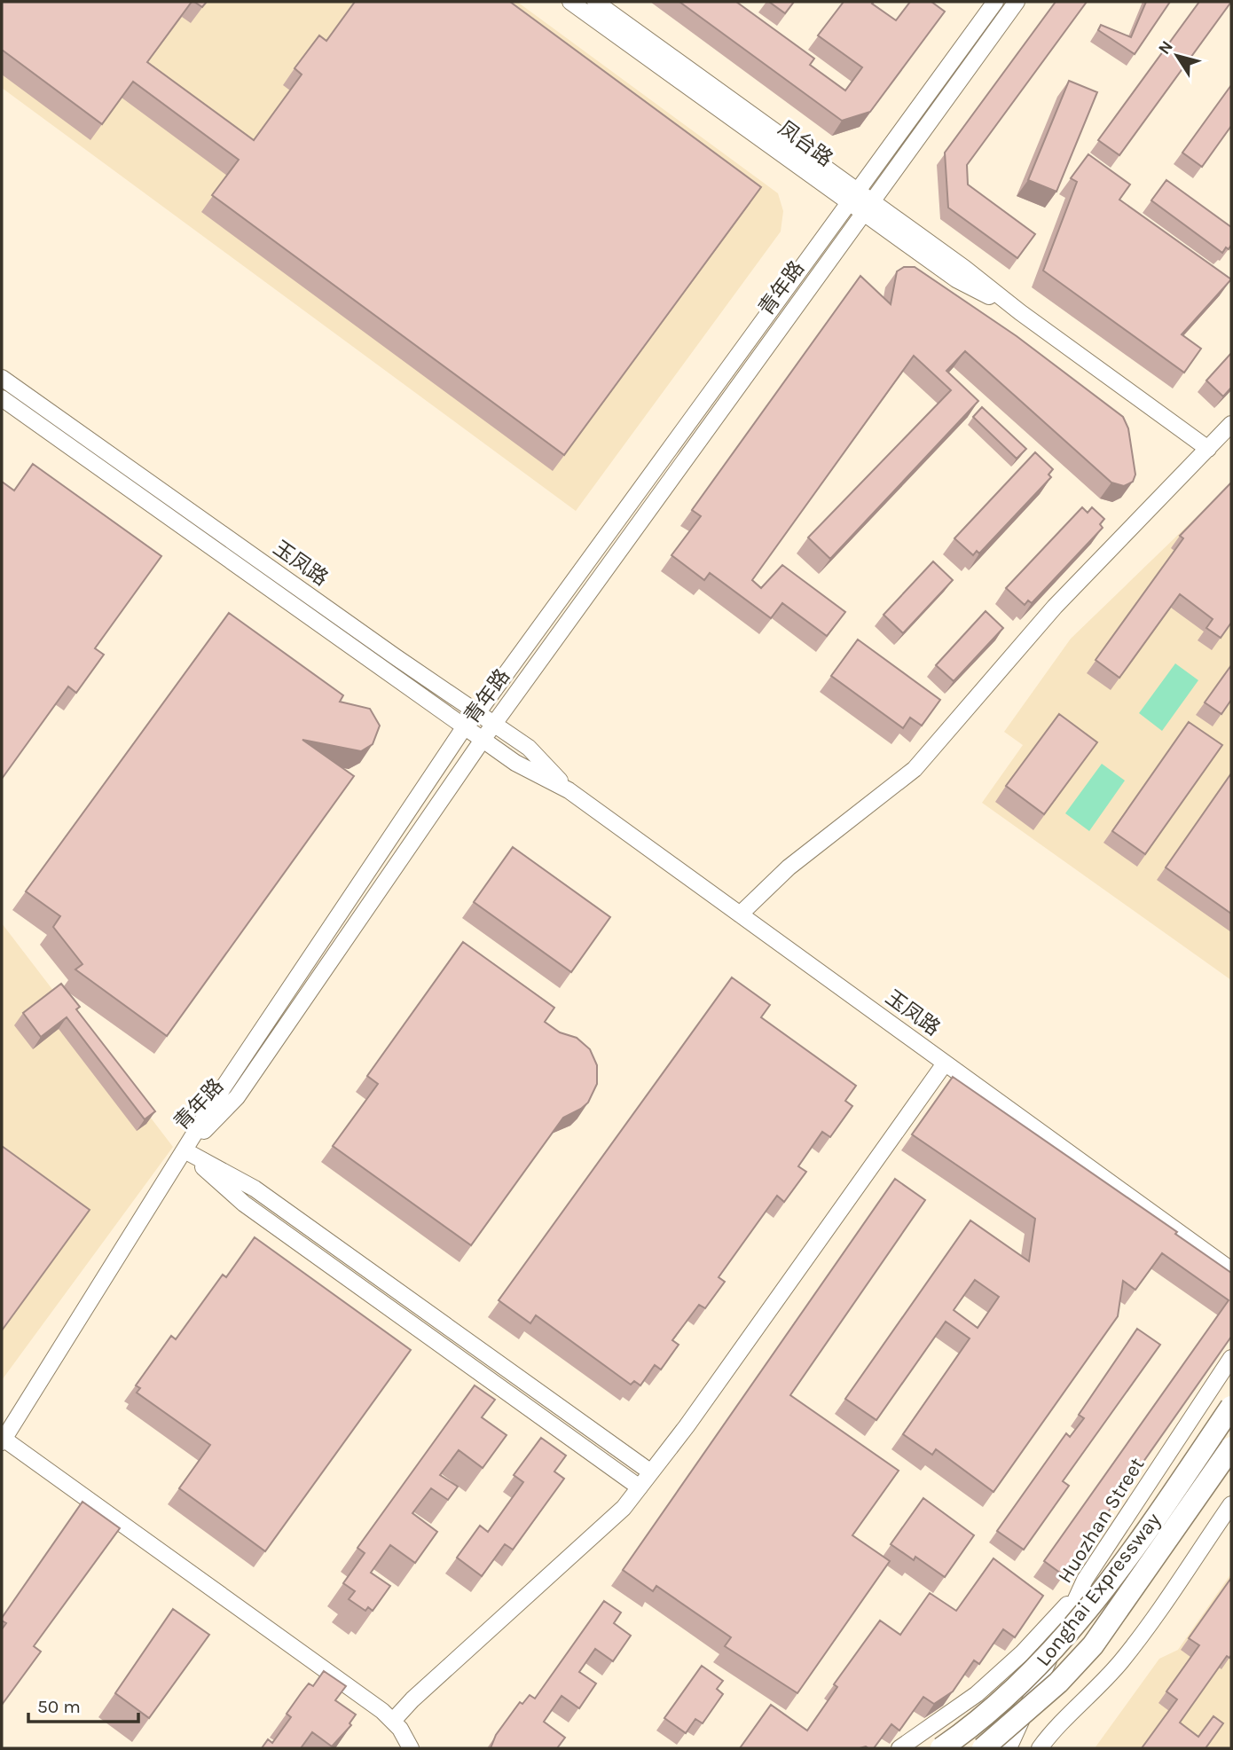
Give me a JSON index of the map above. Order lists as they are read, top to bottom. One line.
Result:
{"streets":{"highway":["Longhai Expressway"],"street":["凤台路","青年路","玉凤路","Huozhan Street"]},"crossings":[["凤台路","青年路"],["青年路","玉凤路"]],"scale_bar":"50 m","north":"top left"}
